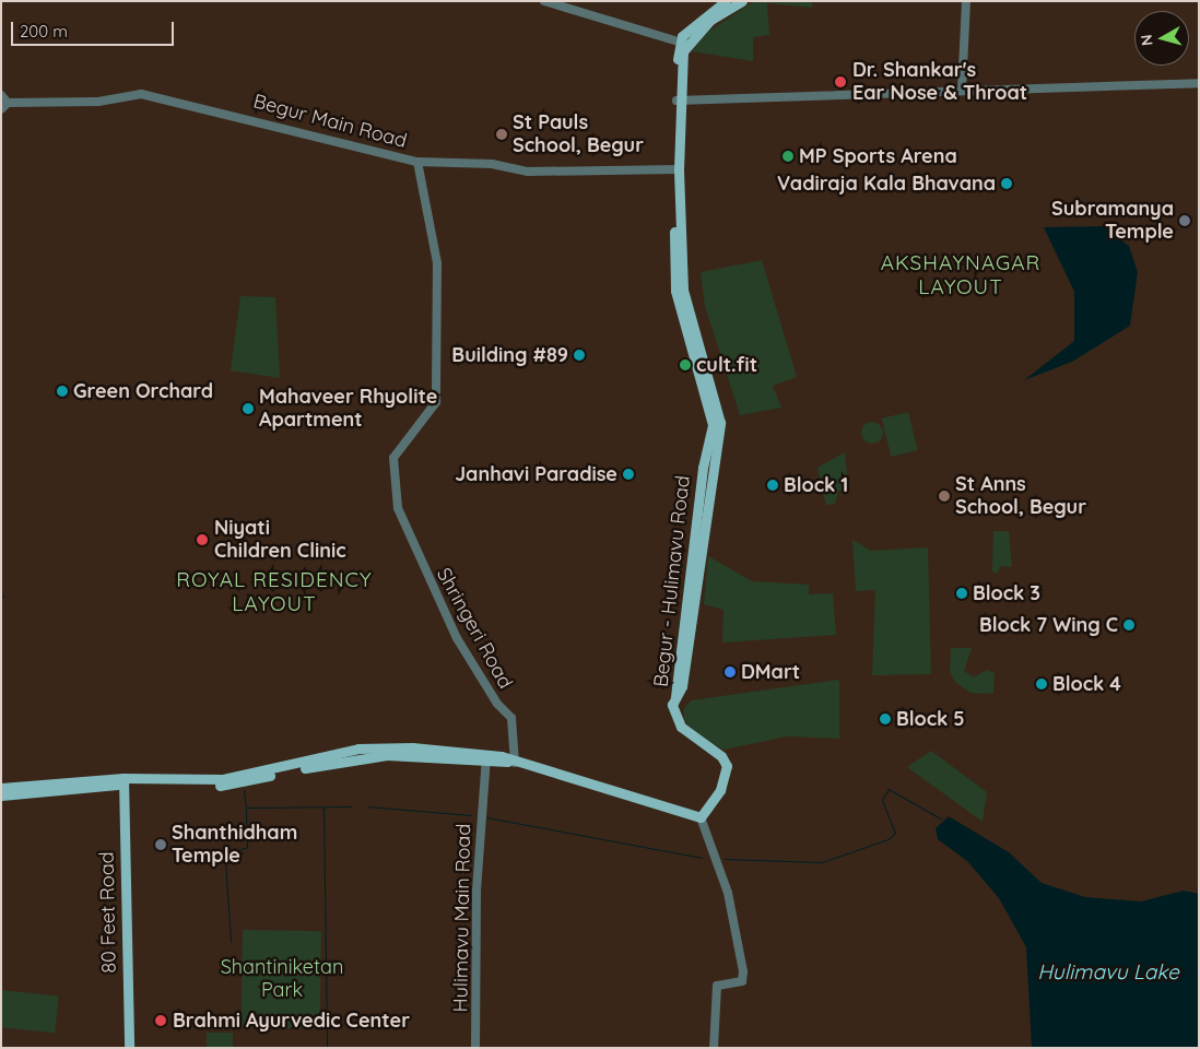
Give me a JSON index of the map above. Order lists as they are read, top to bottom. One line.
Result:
{"streets":{"main road":["Begur - Hulimavu Road","80 Feet Road"],"street":["Begur Main Road","Shringeri Road","Hulimavu Main Road"]},"crossings":[["Begur Main Road","Begur - Hulimavu Road"],["Begur Main Road","Shringeri Road"]],"districts":["AKSHAYNAGAR LAYOUT","ROYAL RESIDENCY LAYOUT"],"water":["Hulimavu Lake"],"parks":["Shantiniketan Park"],"places":["Dr. Shankar's Ear Nose & Throat","St Pauls School, Begur","MP Sports Arena","Vadiraja Kala Bhavana","Subramanya Temple","Building #89","cult.fit","Green Orchard","Mahaveer Rhyolite Apartment","Janhavi Paradise","Block 1","St Anns School, Begur","Niyati Children Clinic","Block 3","Block 7 Wing C","DMart","Block 4","Block 5","Shanthidham Temple","Brahmi Ayurvedic Center"],"scale_bar":"200 m","north":"left"}
